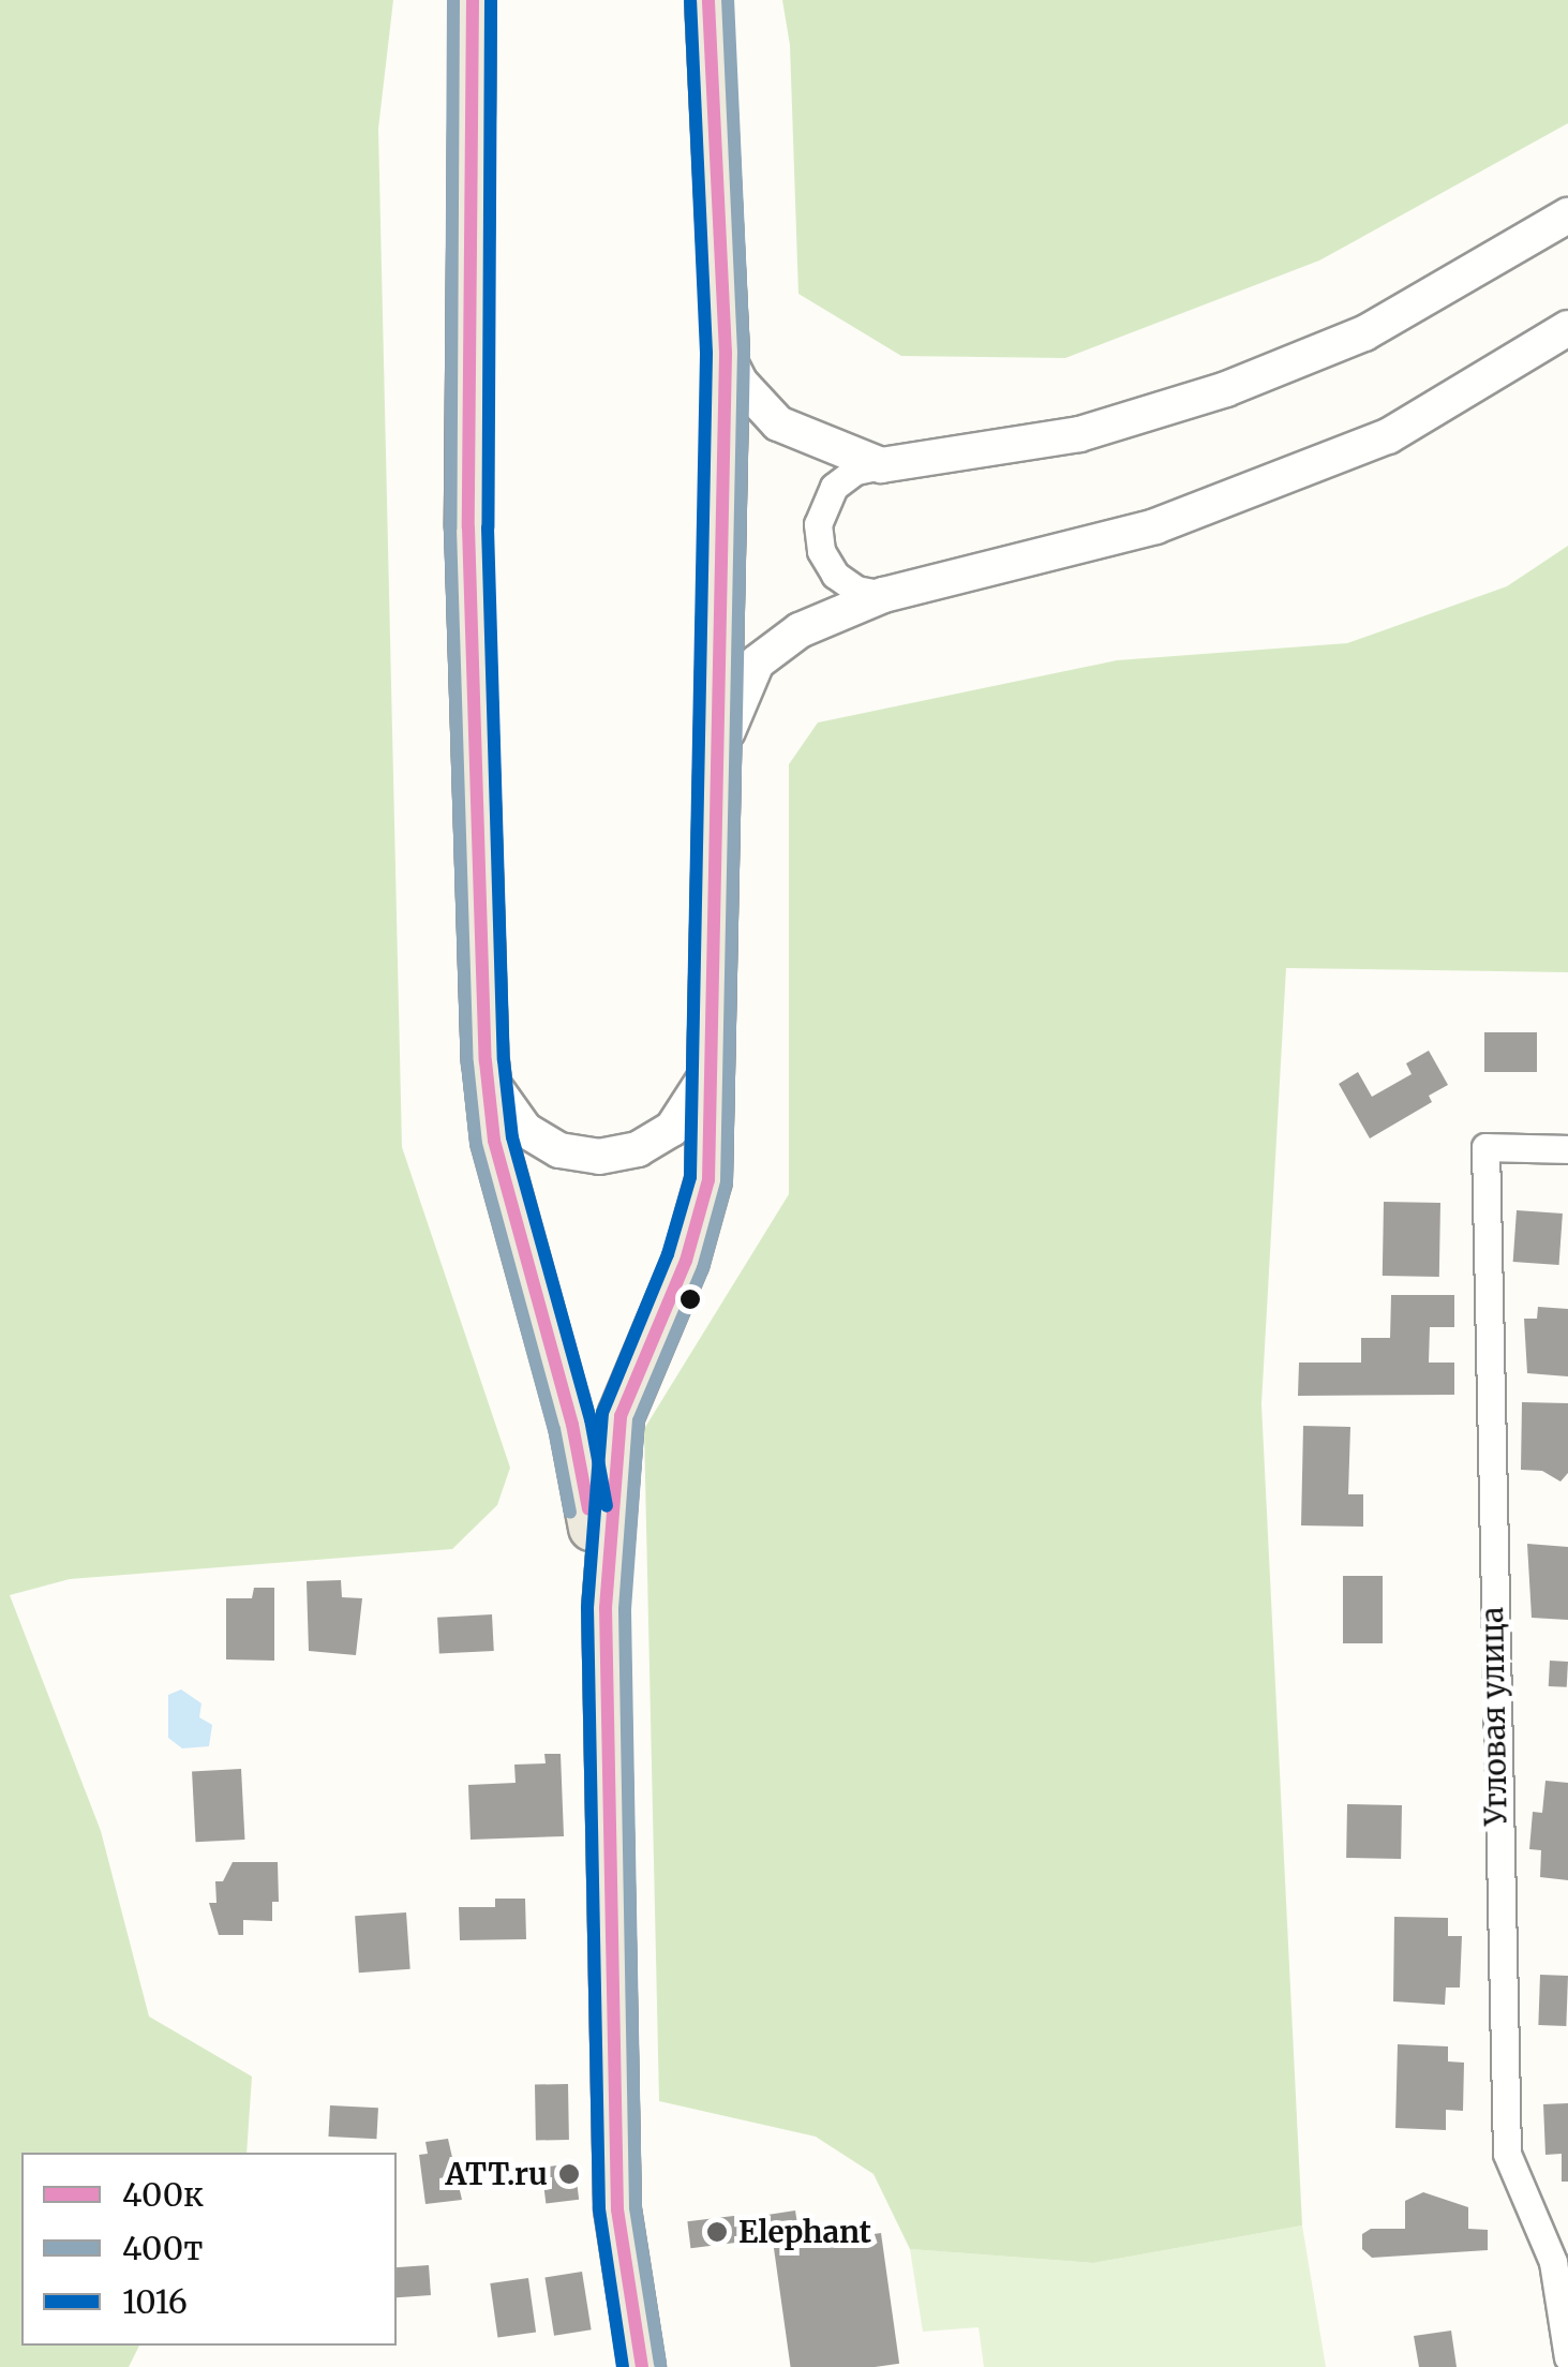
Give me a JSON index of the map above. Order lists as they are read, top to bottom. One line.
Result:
{"streets":{"street":["Угловая улица"]},"places":["ATT.ru","Elephant"],"lines":["transit line 400к","transit line 400т","transit line 1016"],"legend":["400к","400т","1016"]}
